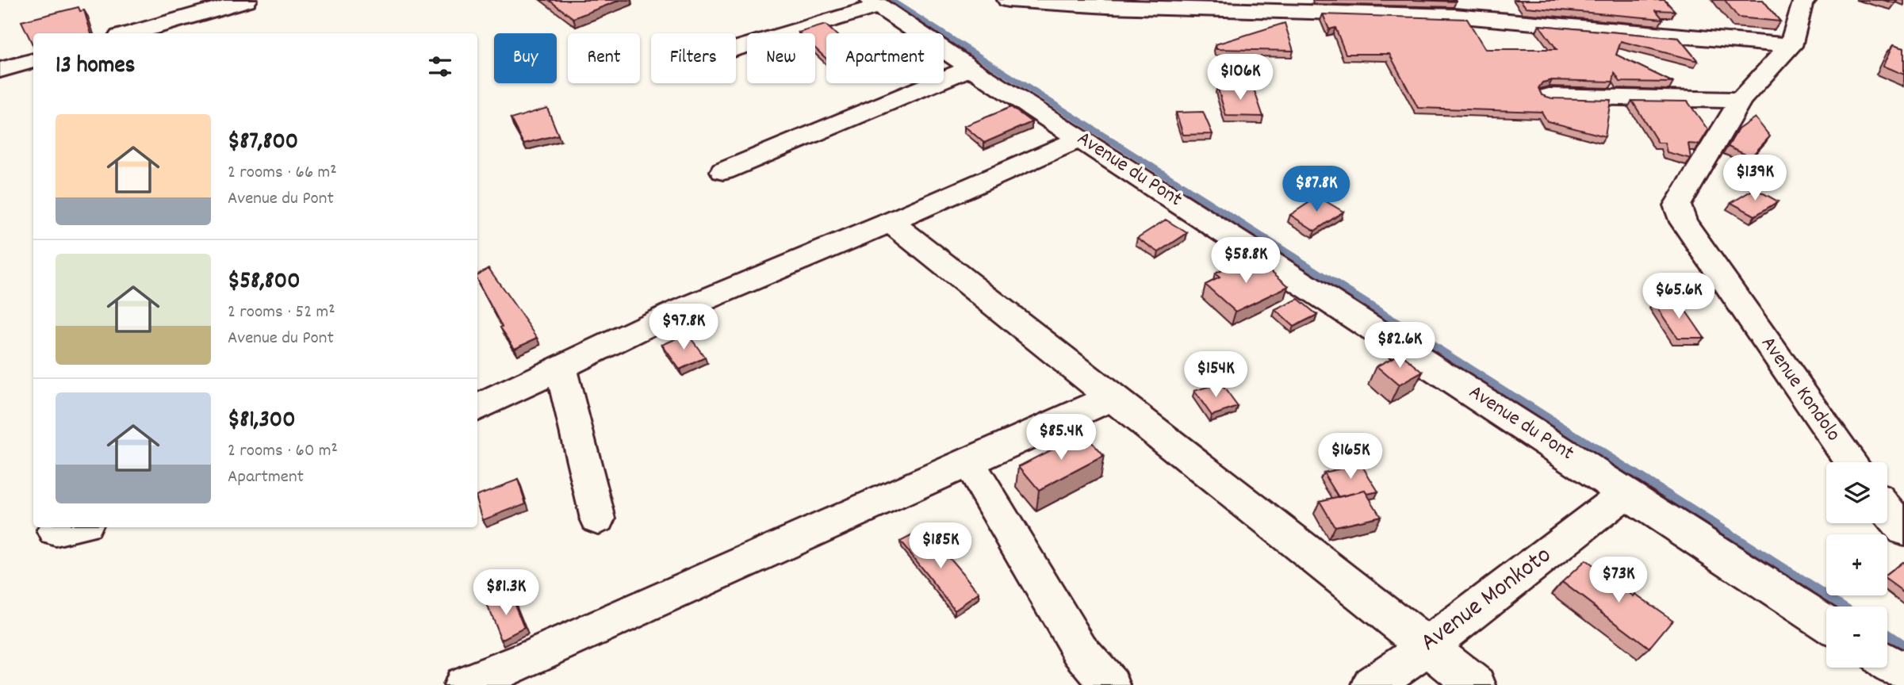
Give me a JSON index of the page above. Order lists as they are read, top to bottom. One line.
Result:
{"streets":{"street":["Avenue du Pont","Avenue Kondolo","Avenue Monkoto"]},"crossings":[["Avenue du Pont","Avenue Monkoto"]],"page":{"chip":["Buy","Rent","Filters","New","Apartment"],"heading":"13 homes","price":["$106K","$139K","$87.8K","$58.8K","$65.6K","$97.8K","$82.6K","$154K","$85.4K","$165K","$185K","$73K","$81.3K"],"list":[{"name":"$87,800","note":"2 rooms · 66 m² · Avenue du Pont"},{"name":"$58,800","note":"2 rooms · 52 m² · Avenue du Pont"},{"name":"$81,300","note":"2 rooms · 60 m² · Apartment"}],"map_buttons":["+","−"]}}
